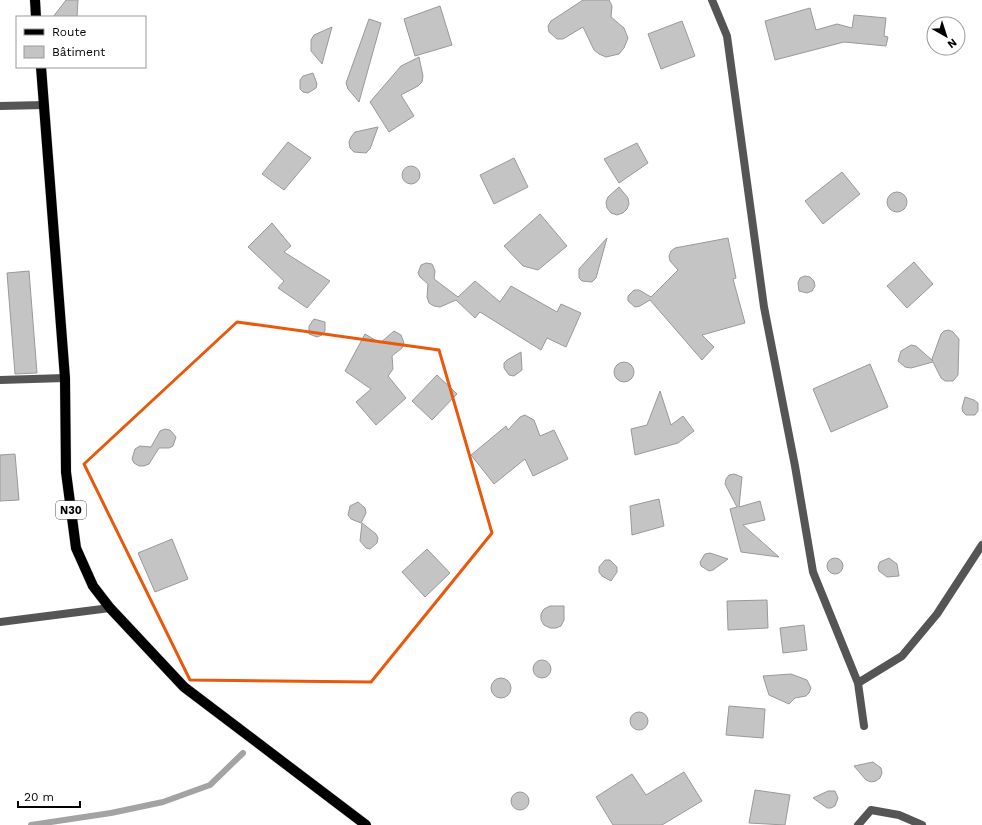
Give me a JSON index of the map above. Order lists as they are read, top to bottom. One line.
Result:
{"streets":{"main road":["N30"]},"legend":["Route","Bâtiment"],"scale_bar":"20 m","north":"bottom right"}
